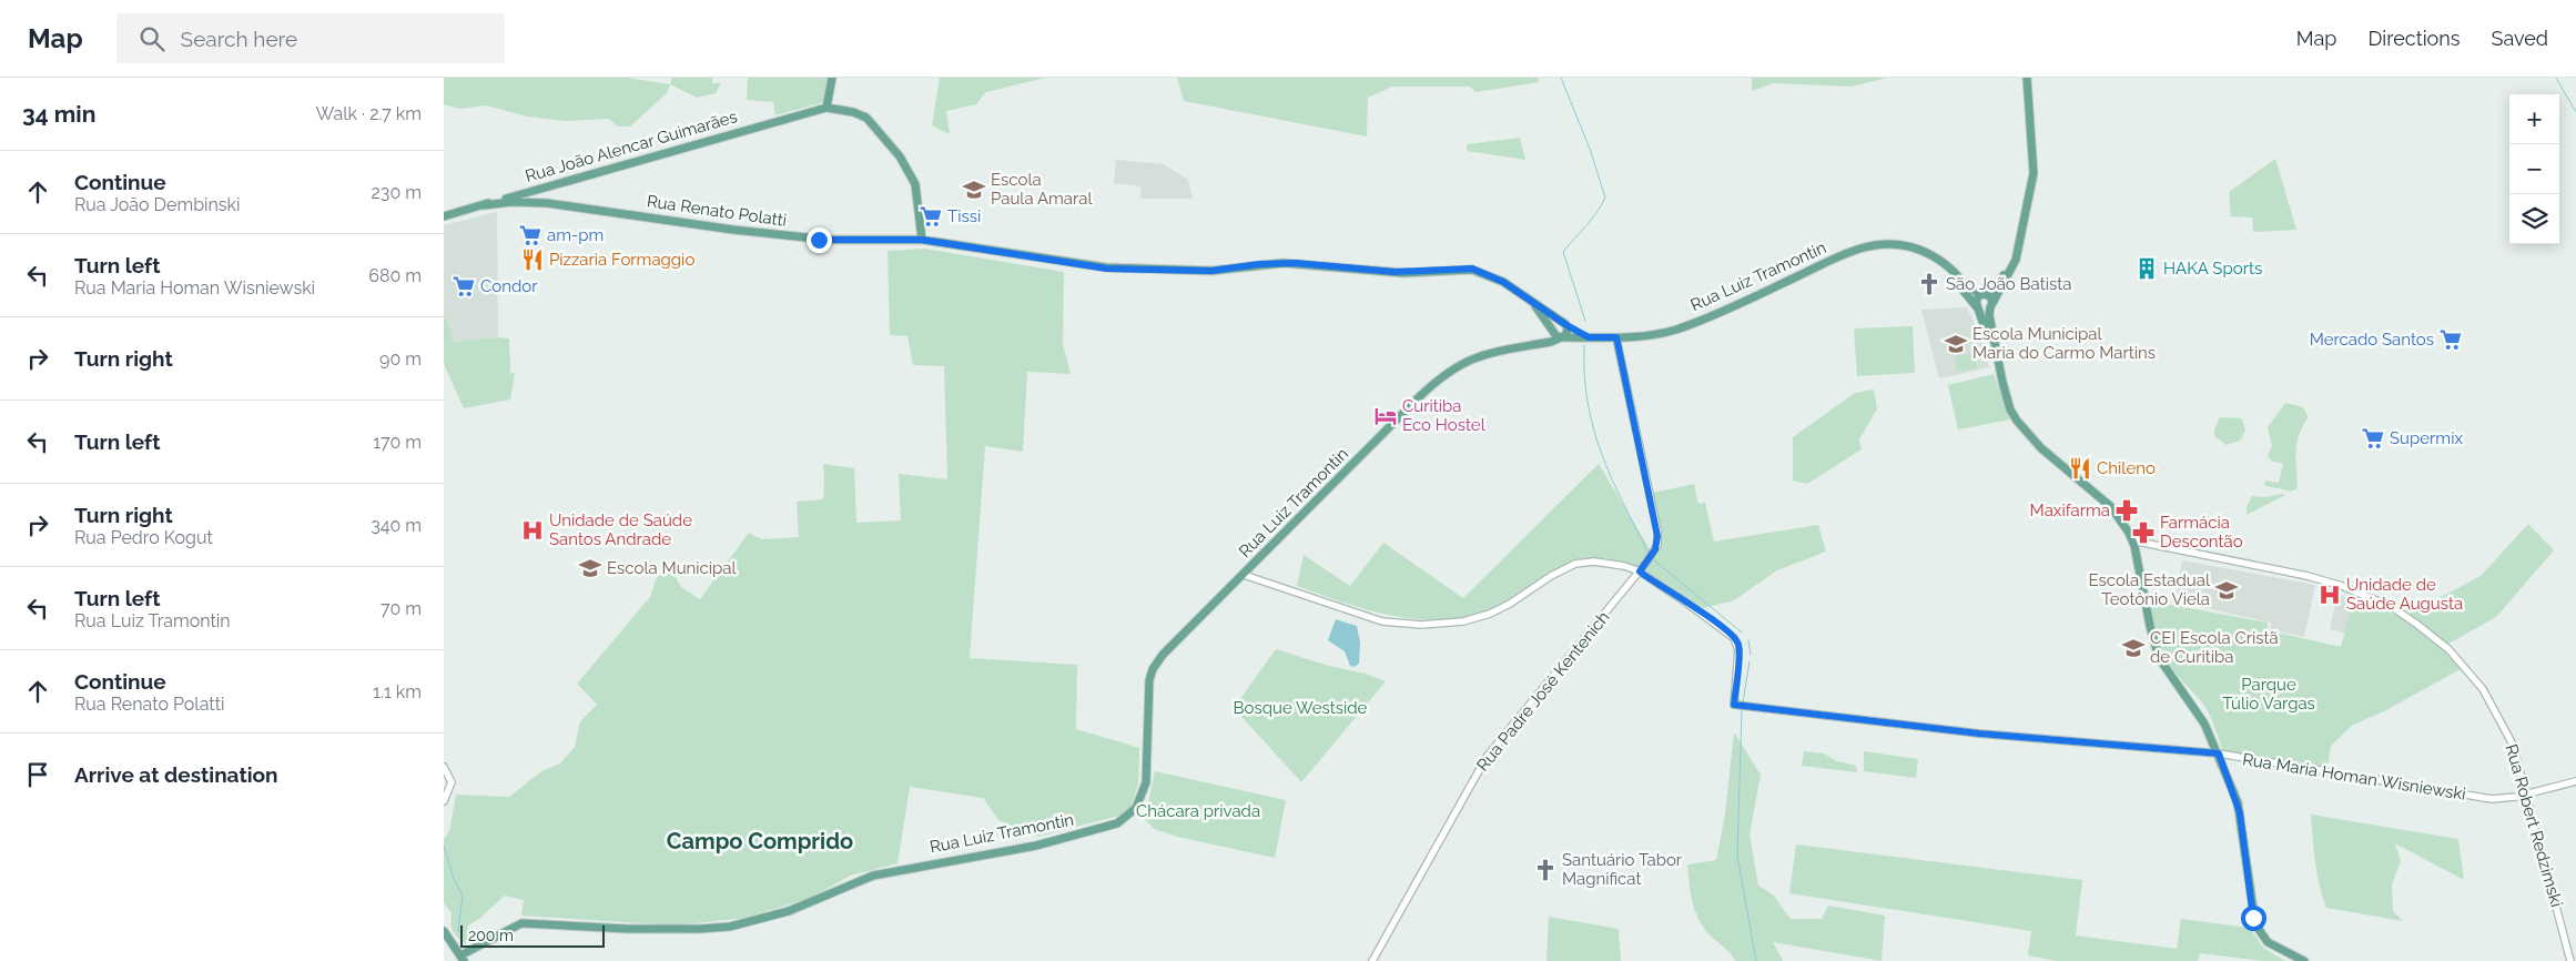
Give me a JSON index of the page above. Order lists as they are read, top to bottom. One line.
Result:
{"streets":{"main road":["Rua João Alencar Guimarães","Rua Renato Polatti","Rua Luiz Tramontin"],"street":["Rua Padre José Kentenich","Rua Maria Homan Wisniewski","Rua Robert Redzimski"]},"crossings":[["Rua João Alencar Guimarães","Rua Renato Polatti"],["Rua Renato Polatti","Rua Luiz Tramontin"],["Rua Luiz Tramontin","Rua Padre José Kentenich"],["Rua Padre José Kentenich","Rua Maria Homan Wisniewski"],["Rua Maria Homan Wisniewski","Rua Robert Redzimski"]],"districts":["Campo Comprido"],"parks":["Parque Túlio Vargas","Bosque Westside","Chácara privada"],"places":{"school or university":["Escola Paula Amaral","Escola Municipal Maria do Carmo Martins","Escola Municipal","Escola Estadual Teotônio Viela","CEI Escola Cristã de Curitiba"],"supermarket":["Tissi","am-pm","Condor","Mercado Santos","Supermix"],"restaurant":["Pizzaria Formaggio","Chileno"],"building":["HAKA Sports"],"church":["São João Batista","Santuário Tabor Magnificat"],"hotel":["Curitiba Eco Hostel"],"pharmacy":["Maxifarma","Farmácia Descontão"],"hospital":["Unidade de Saúde Santos Andrade","Unidade de Saúde Augusta"]},"scale_bar":"200 m","page":{"header":"Map","search":"Search here","nav":["Map","Directions","Saved"],"heading":["34 min","Walk · 2.7 km"],"map_buttons":["+","−"],"list":[["Continue","Rua João Dembinski","230 m"],["Turn left","Rua Maria Homan Wisniewski","680 m"],["Turn right","90 m"],["Turn left","170 m"],["Turn right","Rua Pedro Kogut","340 m"],["Turn left","Rua Luiz Tramontin","70 m"],["Continue","Rua Renato Polatti","1.1 km"],"Arrive at destination"],"scale":"200 m"}}
